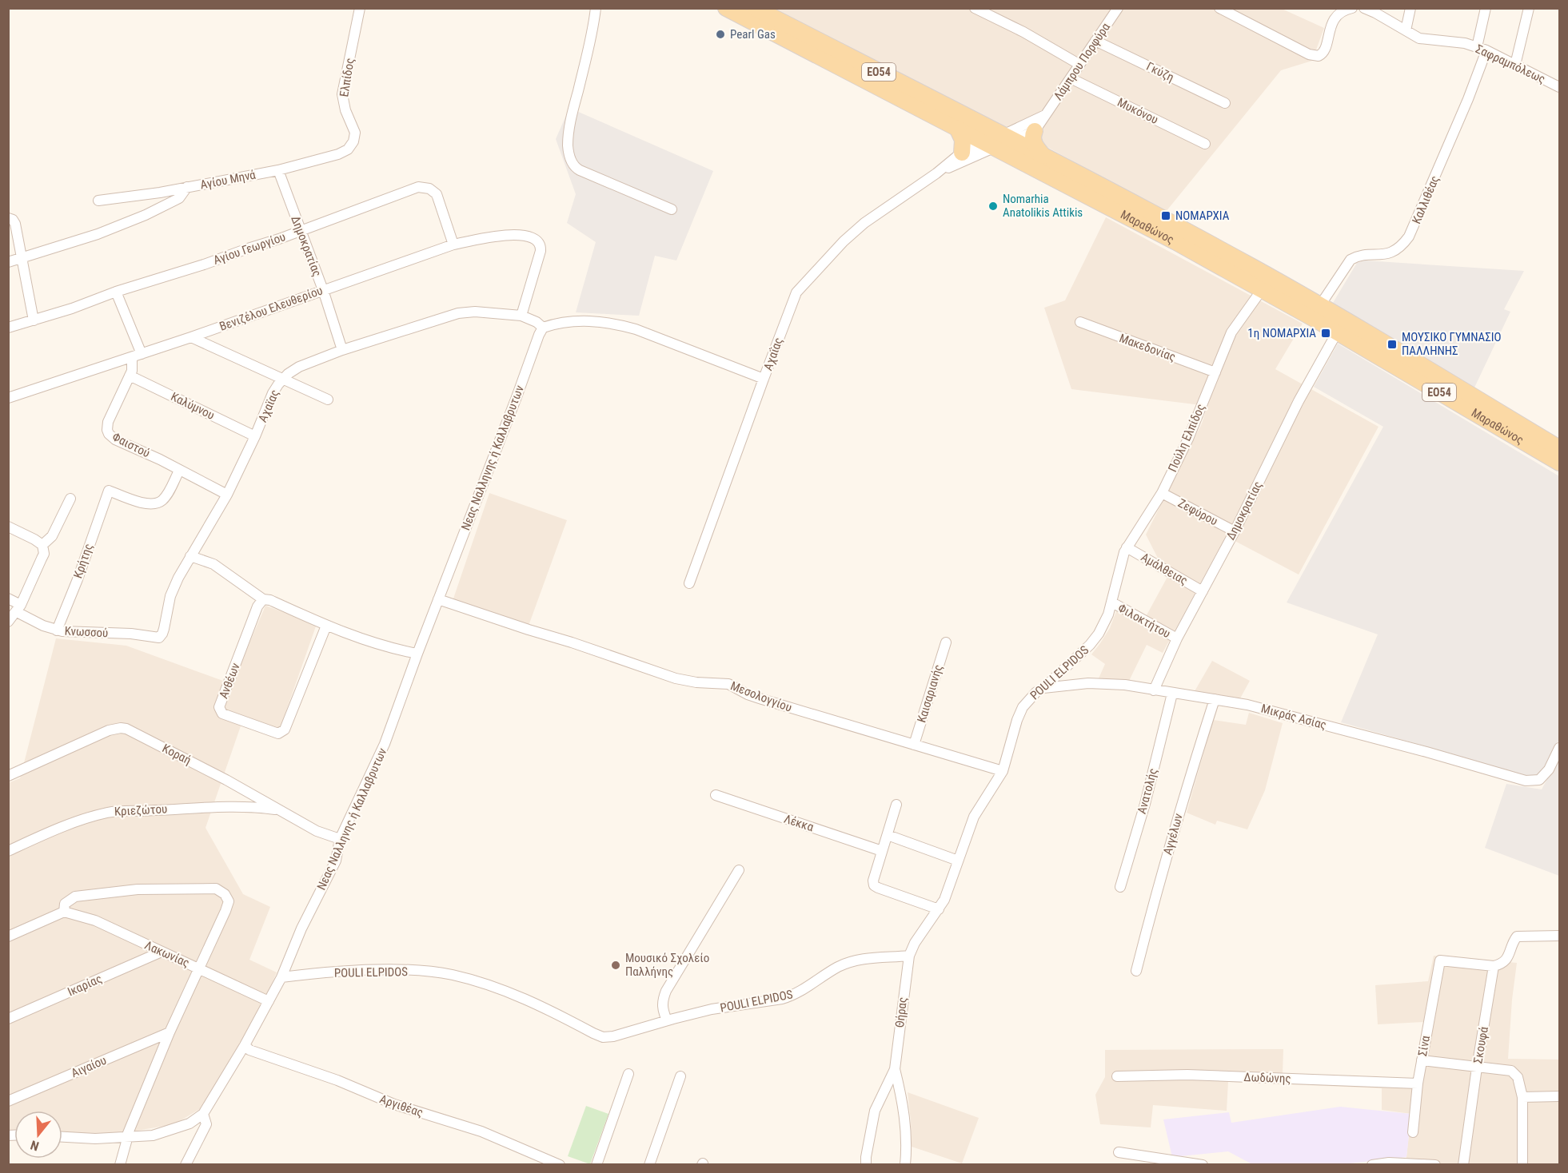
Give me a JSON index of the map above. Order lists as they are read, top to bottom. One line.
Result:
{"streets":{"main road":["ΕΟ54","Μαραθώνος"],"street":["Λάμπρου Πορφύρα","Σαφραμπόλεως","Γκύζη","Ελπίδος","Μυκόνου","Αγίου Μηνά","Καλλιθέας","Δημοκρατίας","Αγίου Γεωργίου","Βενιζέλου Ελευθερίου","Μακεδονίας","Αχαΐας","Καλύμνου","Αχαϊας","Πούλη Ελπίδος","Φαιστού","Νεας Nαλληνης ή Καλλαβρυτων","Ζεφύρου","Κρήτης","Αμάλθειας","Φιλοκτήτου","Κνωσσού","POULI ELPIDOS","Ανθέων","Καισαριανής","Μεσολογγίου","Μικράς Ασίας","Κοραή","Ανατολής","Κριεζώτου","Λέκκα","Αγγέλων","Λακωνίας","Ικαρίας","Θήρας","Σκουφά","Σίνα","Αιγαίου","Δωδώνης","Αργιθέας"]},"crossings":[["Λάμπρου Πορφύρα","Γκύζη"],["Λάμπρου Πορφύρα","Μυκόνου"],["Λάμπρου Πορφύρα","Μαραθώνος"],["Λάμπρου Πορφύρα","Αχαΐας"],["Σαφραμπόλεως","Καλλιθέας"],["Ελπίδος","Αγίου Μηνά"],["Αγίου Μηνά","Δημοκρατίας"],["Καλλιθέας","Μαραθώνος"],["Μαραθώνος","Δημοκρατίας"],["Μαραθώνος","Αχαΐας"],["Μαραθώνος","Πούλη Ελπίδος"],["Δημοκρατίας","Αγίου Γεωργίου"],["Δημοκρατίας","Βενιζέλου Ελευθερίου"],["Δημοκρατίας","Αχαϊας"],["Δημοκρατίας","Ζεφύρου"],["Δημοκρατίας","Αμάλθειας"],["Δημοκρατίας","Φιλοκτήτου"],["Δημοκρατίας","Μικράς Ασίας"],["Αγίου Γεωργίου","Βενιζέλου Ελευθερίου"],["Αγίου Γεωργίου","Φαιστού"],["Βενιζέλου Ελευθερίου","Αχαϊας"],["Βενιζέλου Ελευθερίου","Φαιστού"],["Μακεδονίας","Πούλη Ελπίδος"],["Αχαΐας","Αχαϊας"],["Αχαΐας","Νεας Nαλληνης ή Καλλαβρυτων"],["Καλύμνου","Αχαϊας"],["Καλύμνου","Φαιστού"],["Αχαϊας","Φαιστού"],["Αχαϊας","Νεας Nαλληνης ή Καλλαβρυτων"],["Αχαϊας","Κνωσσού"],["Πούλη Ελπίδος","Ζεφύρου"],["Πούλη Ελπίδος","Αμάλθειας"],["Πούλη Ελπίδος","Φιλοκτήτου"],["Πούλη Ελπίδος","POULI ELPIDOS"],["Φαιστού","Κρήτης"],["Νεας Nαλληνης ή Καλλαβρυτων","POULI ELPIDOS"],["Νεας Nαλληνης ή Καλλαβρυτων","Μεσολογγίου"],["Νεας Nαλληνης ή Καλλαβρυτων","Κοραή"],["Νεας Nαλληνης ή Καλλαβρυτων","Λακωνίας"],["Νεας Nαλληνης ή Καλλαβρυτων","Αργιθέας"],["Κρήτης","Κνωσσού"],["Φιλοκτήτου","POULI ELPIDOS"],["POULI ELPIDOS","Μεσολογγίου"],["POULI ELPIDOS","Μικράς Ασίας"],["POULI ELPIDOS","Θήρας"],["Καισαριανής","Μεσολογγίου"],["Μικράς Ασίας","Ανατολής"],["Μικράς Ασίας","Αγγέλων"],["Κοραή","Κριεζώτου"],["Λακωνίας","Ικαρίας"],["Σκουφά","Σίνα"],["Σίνα","Δωδώνης"]],"places":{"other":["Pearl Gas","Nomarhia Anatolikis Attikis","Μουσικό Σχολείο Παλλήνης"],"transit":["ΝΟΜΑΡΧΙΑ","1η ΝΟΜΑΡΧΙΑ","ΜΟΥΣΙΚΟ ΓΥΜΝΑΣΙΟ ΠΑΛΛΗΝΗΣ"]},"north":"bottom"}
